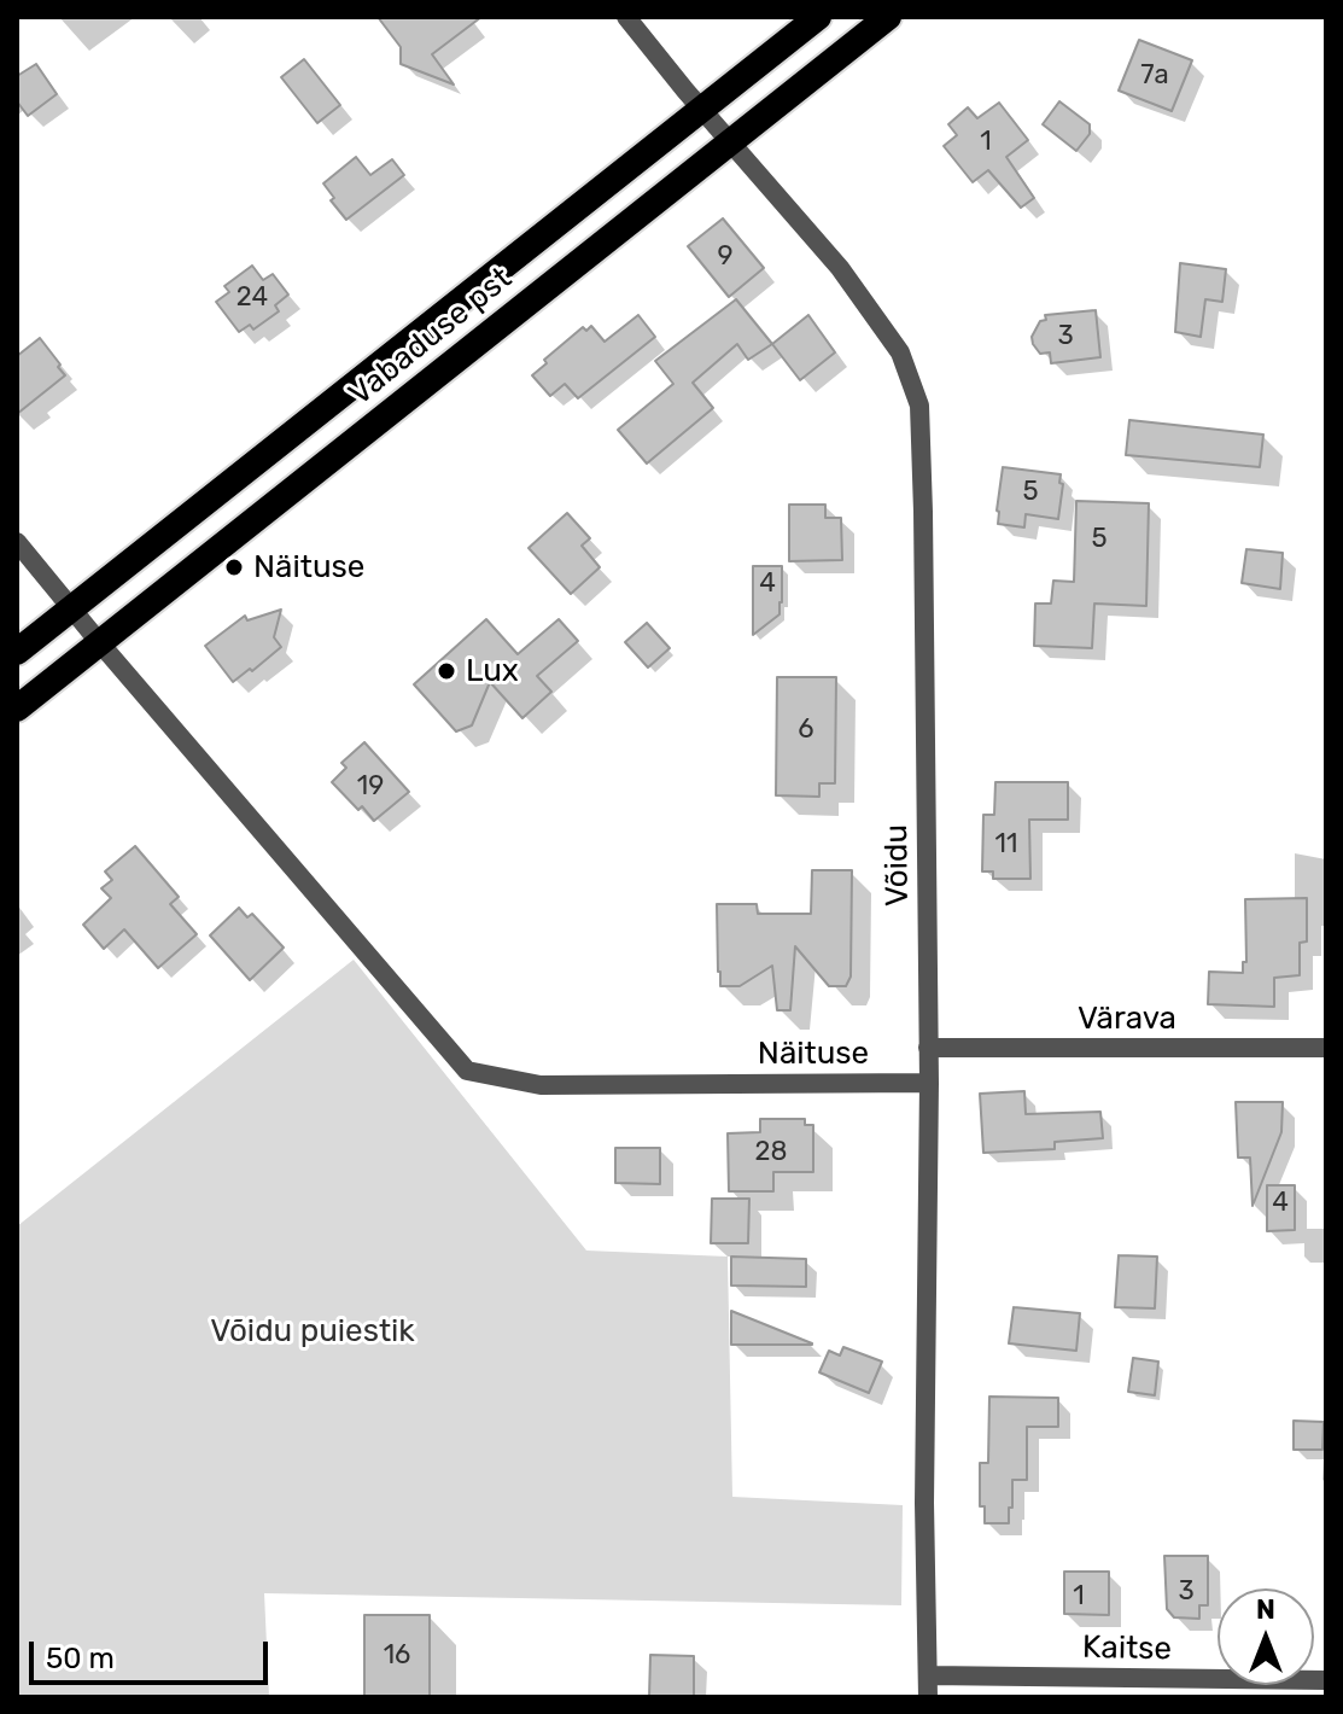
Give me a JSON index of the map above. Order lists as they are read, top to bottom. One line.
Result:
{"streets":{"highway":["Vabaduse pst"],"street":["Võidu","Värava","Näituse","Kaitse"]},"crossings":[["Vabaduse pst","Võidu"],["Vabaduse pst","Näituse"],["Võidu","Värava"],["Võidu","Näituse"],["Võidu","Kaitse"]],"parks":["Võidu puiestik"],"places":["Näituse","Lux"],"house_numbers":["7a","1","9","24","3","5","5","4","6","19","11","28","4","3","1","16"],"scale_bar":"50 m","north":"top"}
